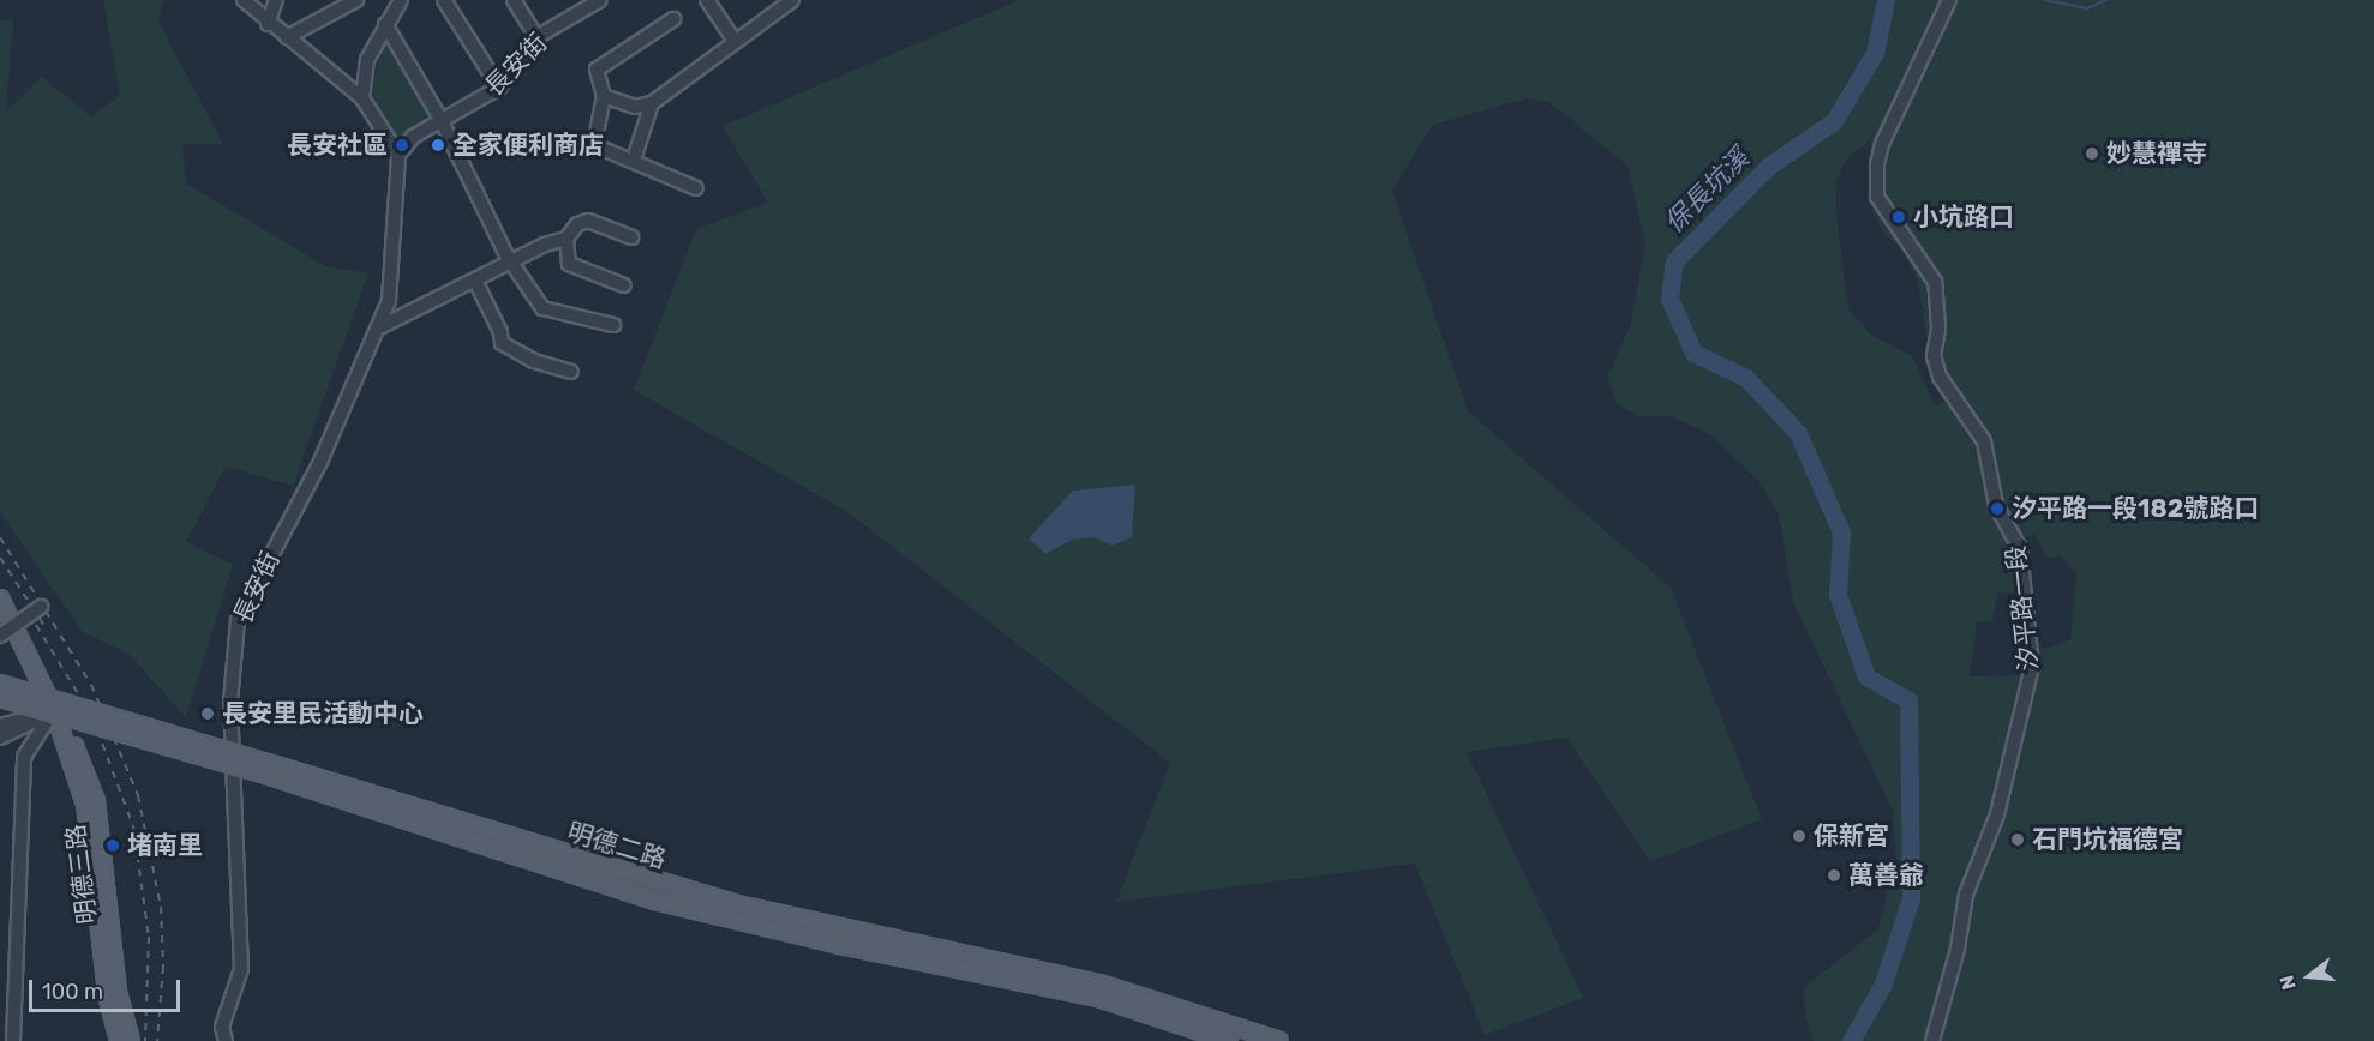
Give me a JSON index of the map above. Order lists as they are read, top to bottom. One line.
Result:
{"streets":{"main road":["明德二路","明德三路"],"street":["長安街","汐平路一段"]},"water":["保長坑溪"],"places":["長安社區","全家便利商店","妙慧禪寺","小坑路口","汐平路一段182號路口","長安里民活動中心","保新宮","石門坑福德宮","堵南里","萬善爺"],"scale_bar":"100 m","north":"left"}
